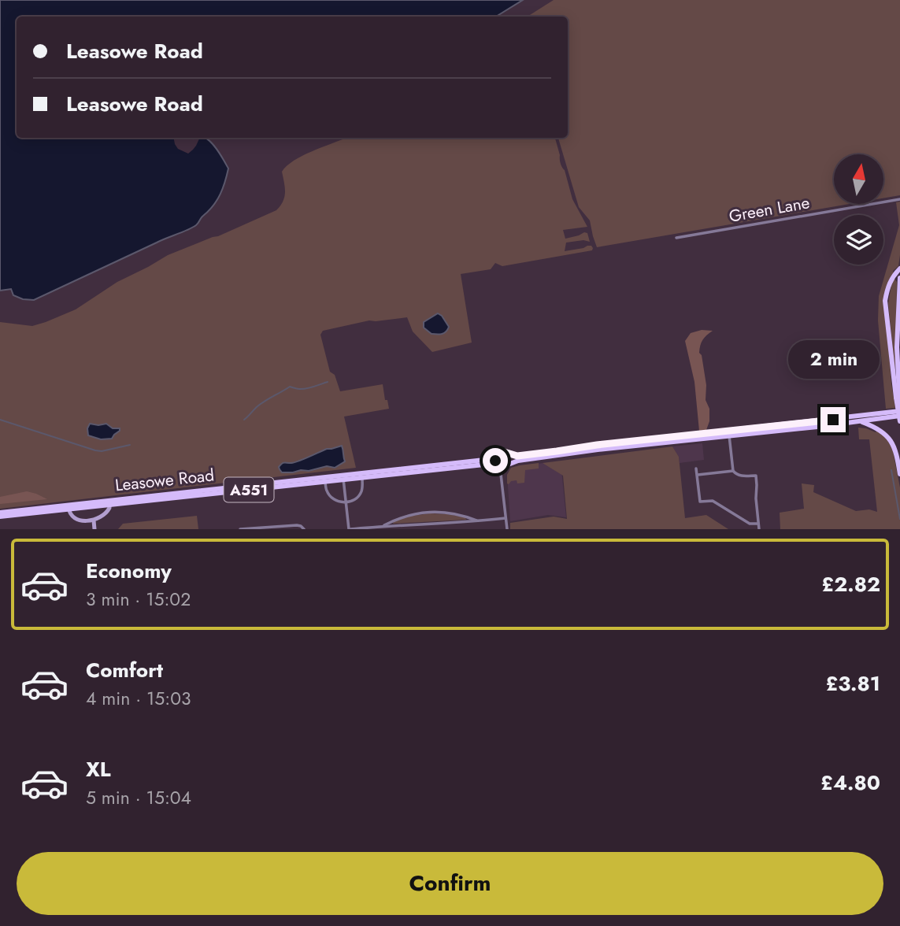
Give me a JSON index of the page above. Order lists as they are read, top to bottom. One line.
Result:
{"streets":{"main road":["Leasowe Road","A551"],"street":["Green Lane"]},"north":"top","page":{"banner":["Leasowe Road","Leasowe Road"],"bubble":"2 min","list":[{"name":"Economy","note":"3 min · 15:02","value":"£2.82"},{"name":"Comfort","note":"4 min · 15:03","value":"£3.81"},{"name":"XL","note":"5 min · 15:04","value":"£4.80"}],"buttons":"Confirm"}}
